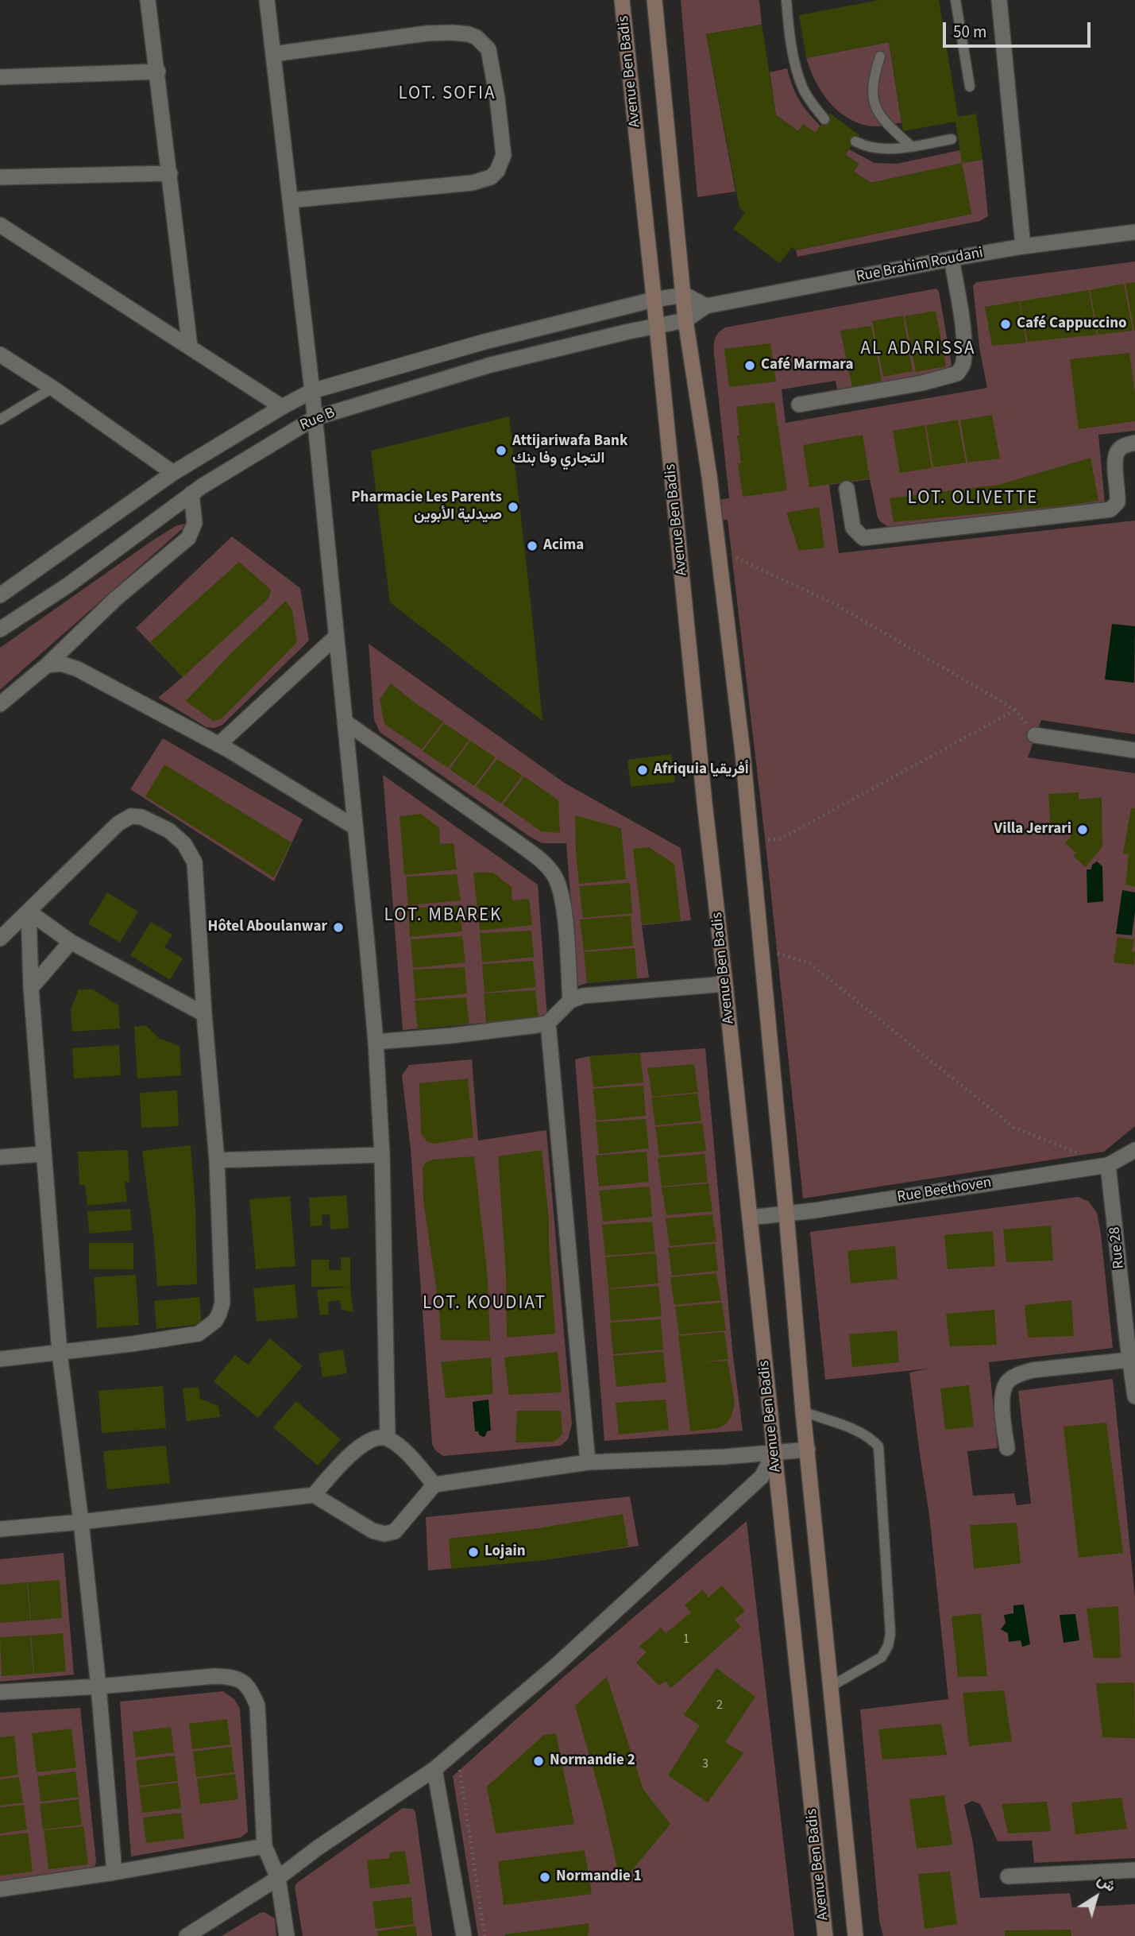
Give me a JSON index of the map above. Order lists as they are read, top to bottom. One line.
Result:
{"streets":{"main road":["Avenue Ben Badis"],"street":["Rue Brahim Roudani","Rue B","Rue Beethoven","Rue 28"]},"crossings":[["Avenue Ben Badis","Rue B"],["Avenue Ben Badis","Rue Beethoven"],["Rue Beethoven","Rue 28"]],"districts":["LOT. SOFIA","AL ADARISSA","LOT. OLIVETTE","LOT. MBAREK","LOT. KOUDIAT"],"places":["Café Cappuccino","Café Marmara","Attijariwafa Bank التجاري وفا بنك","Pharmacie Les Parents صيدلية الأبوين","Acima","Afriquia أفريقيا","Villa Jerrari","Hôtel Aboulanwar","Lojain","Normandie 2","Normandie 1"],"house_numbers":["1","2","3"],"scale_bar":"50 m","north":"top right"}
